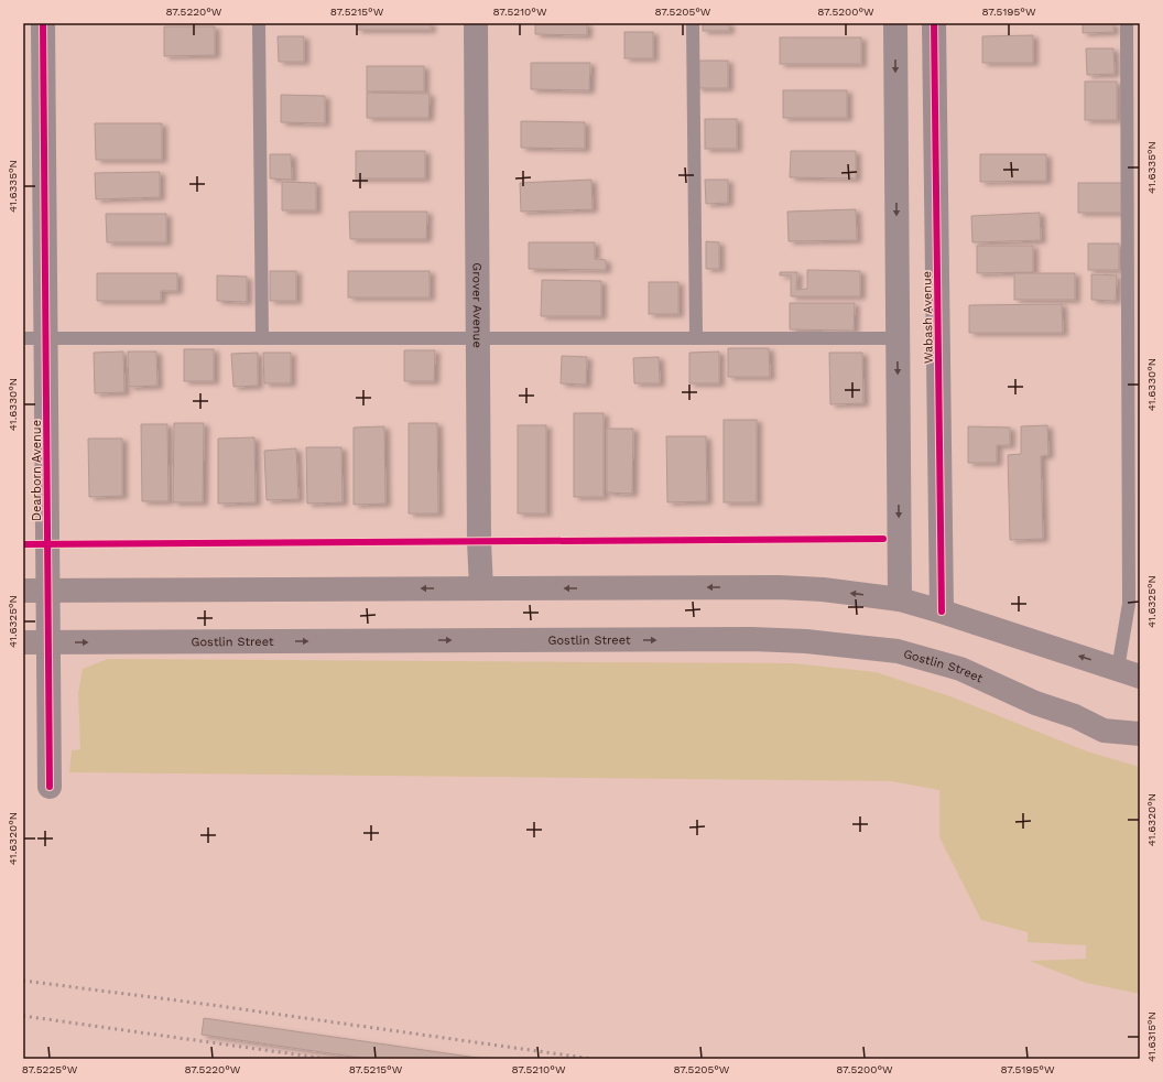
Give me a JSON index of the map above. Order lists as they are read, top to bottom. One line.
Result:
{"streets":{"main road":["Gostlin Street"],"street":["Grover Avenue","Wabash Avenue","Dearborn Avenue"]},"crossings":[["Dearborn Avenue","Gostlin Street"]],"coordinates":["87.5220°W","87.5215°W","87.5210°W","87.5205°W","87.5200°W","87.5195°W","41.6335°N","41.6330°N","41.6325°N","41.6320°N","41.6315°N","87.5225°W"]}
